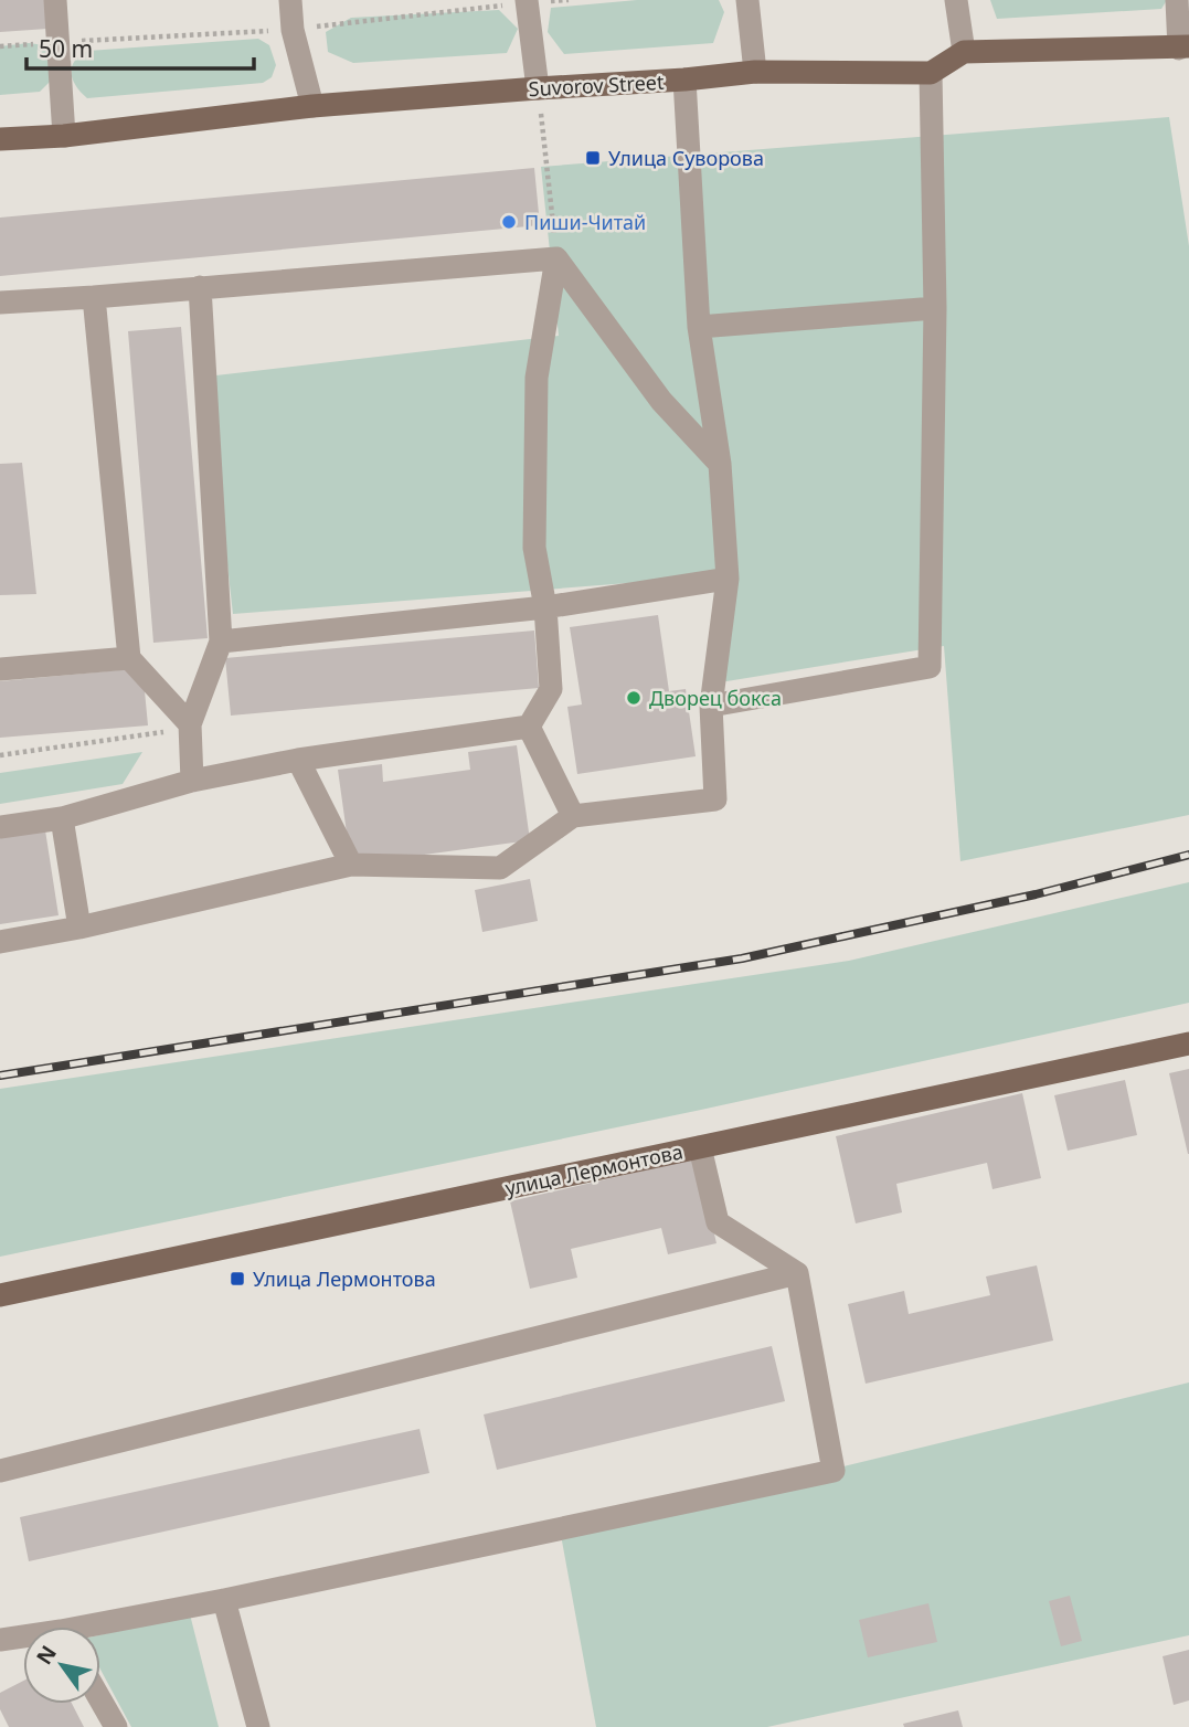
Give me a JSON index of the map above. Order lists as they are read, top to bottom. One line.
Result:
{"streets":{"main road":["Suvorov Street","улица Лермонтова"]},"places":{"transit":["Улица Суворова","Улица Лермонтова"],"other":["Пиши-Читай","Дворец бокса"]},"scale_bar":"50 m","north":"top left"}
